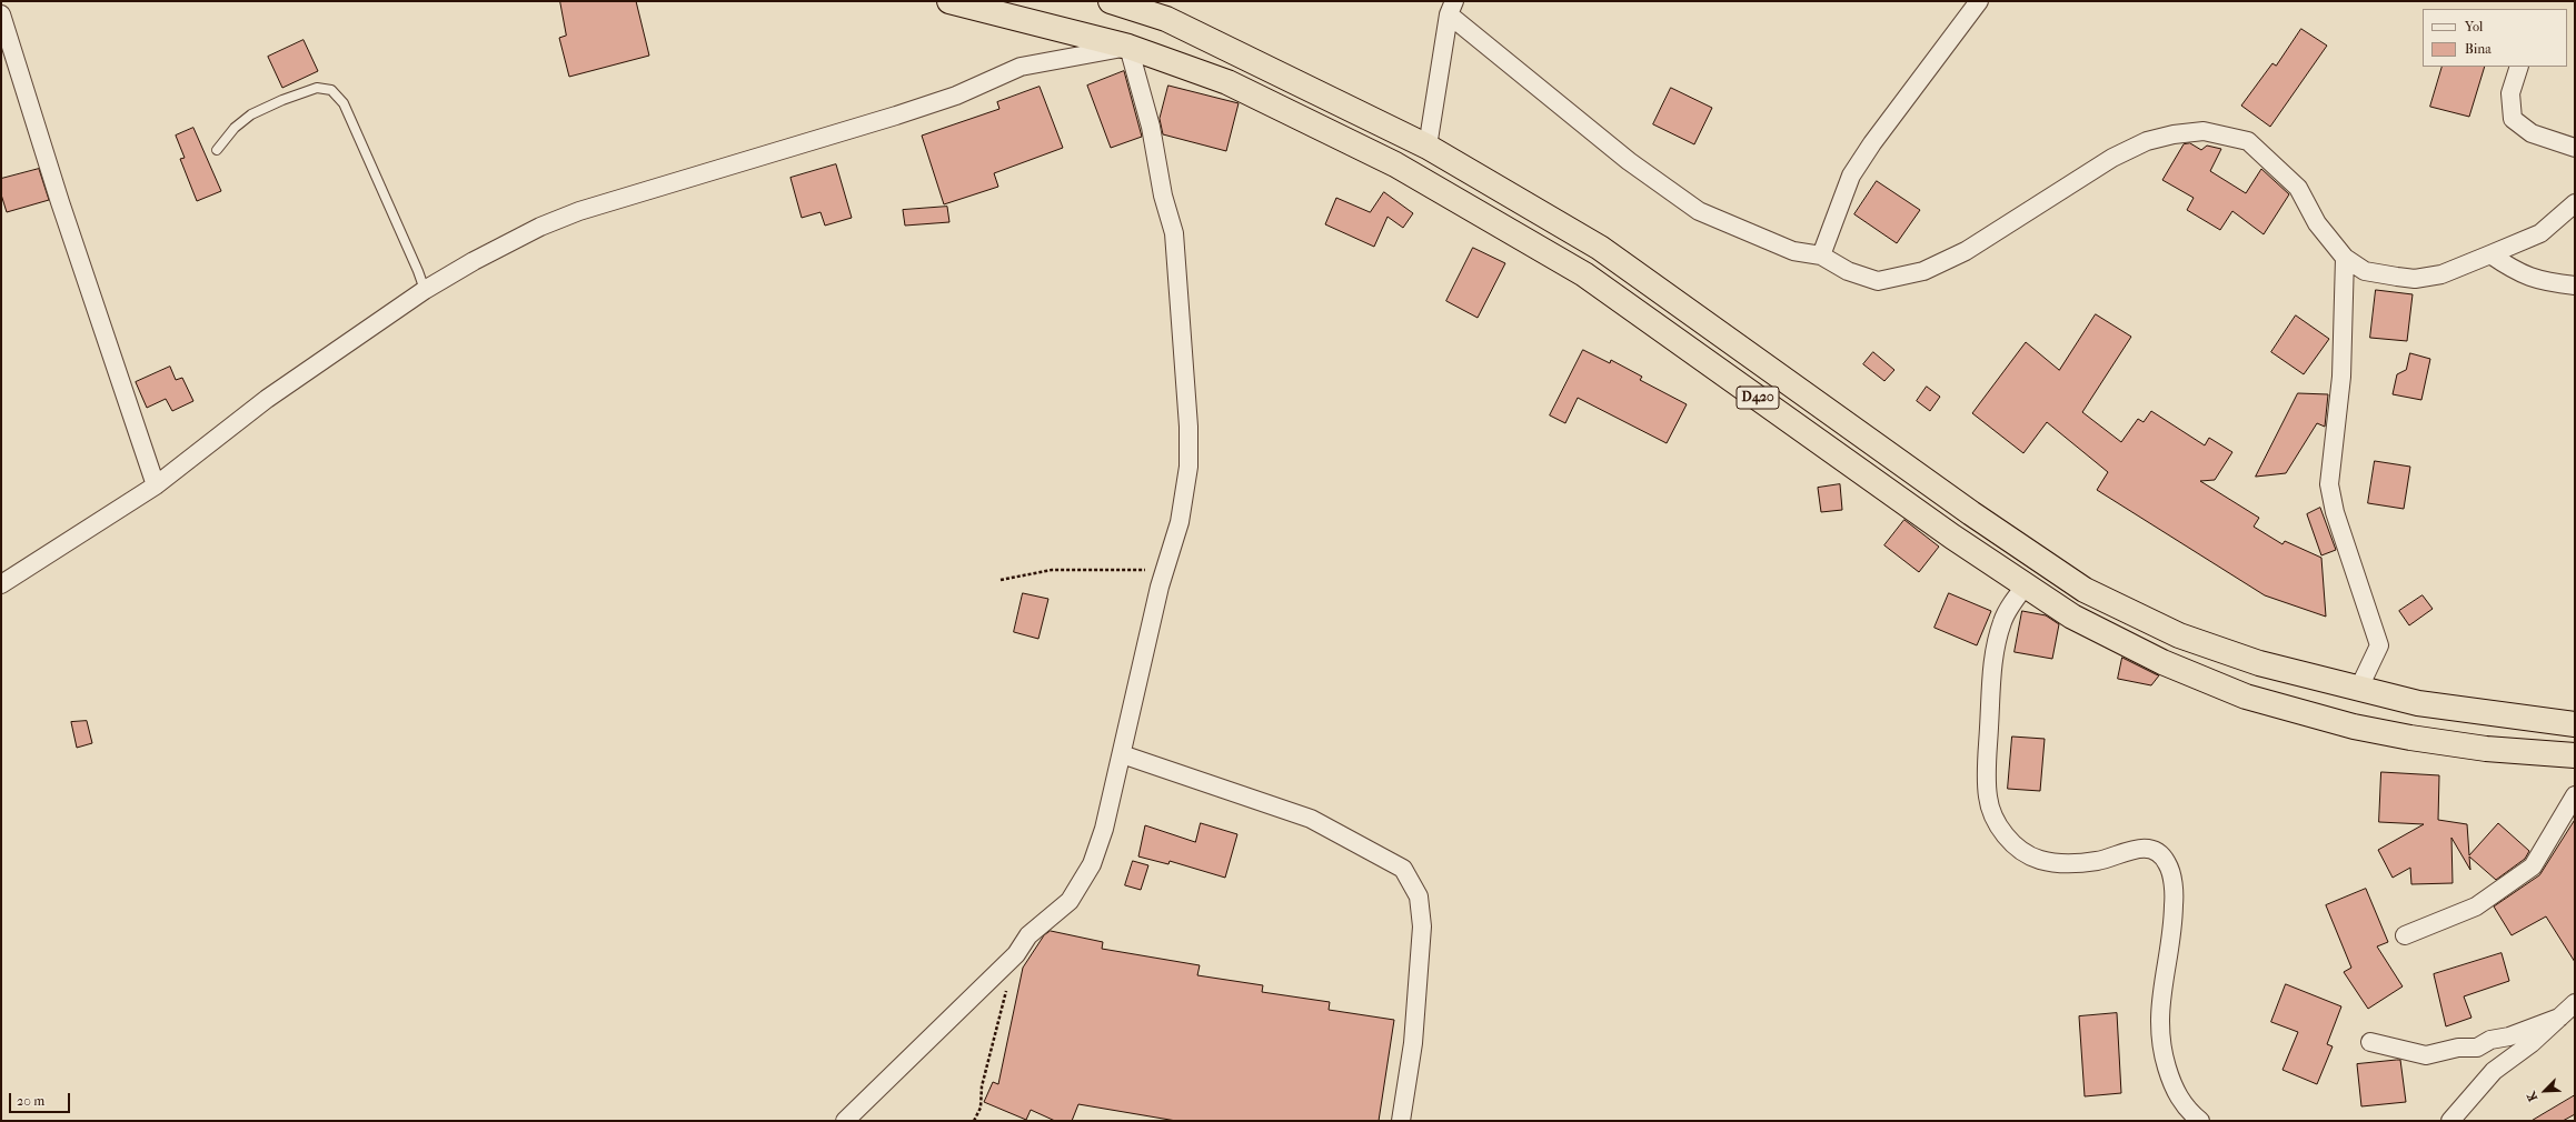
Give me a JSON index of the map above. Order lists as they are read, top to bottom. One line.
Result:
{"streets":{"highway":["D420"]},"legend":["Yol","Bina"],"scale_bar":"20 m","north":"bottom left"}
